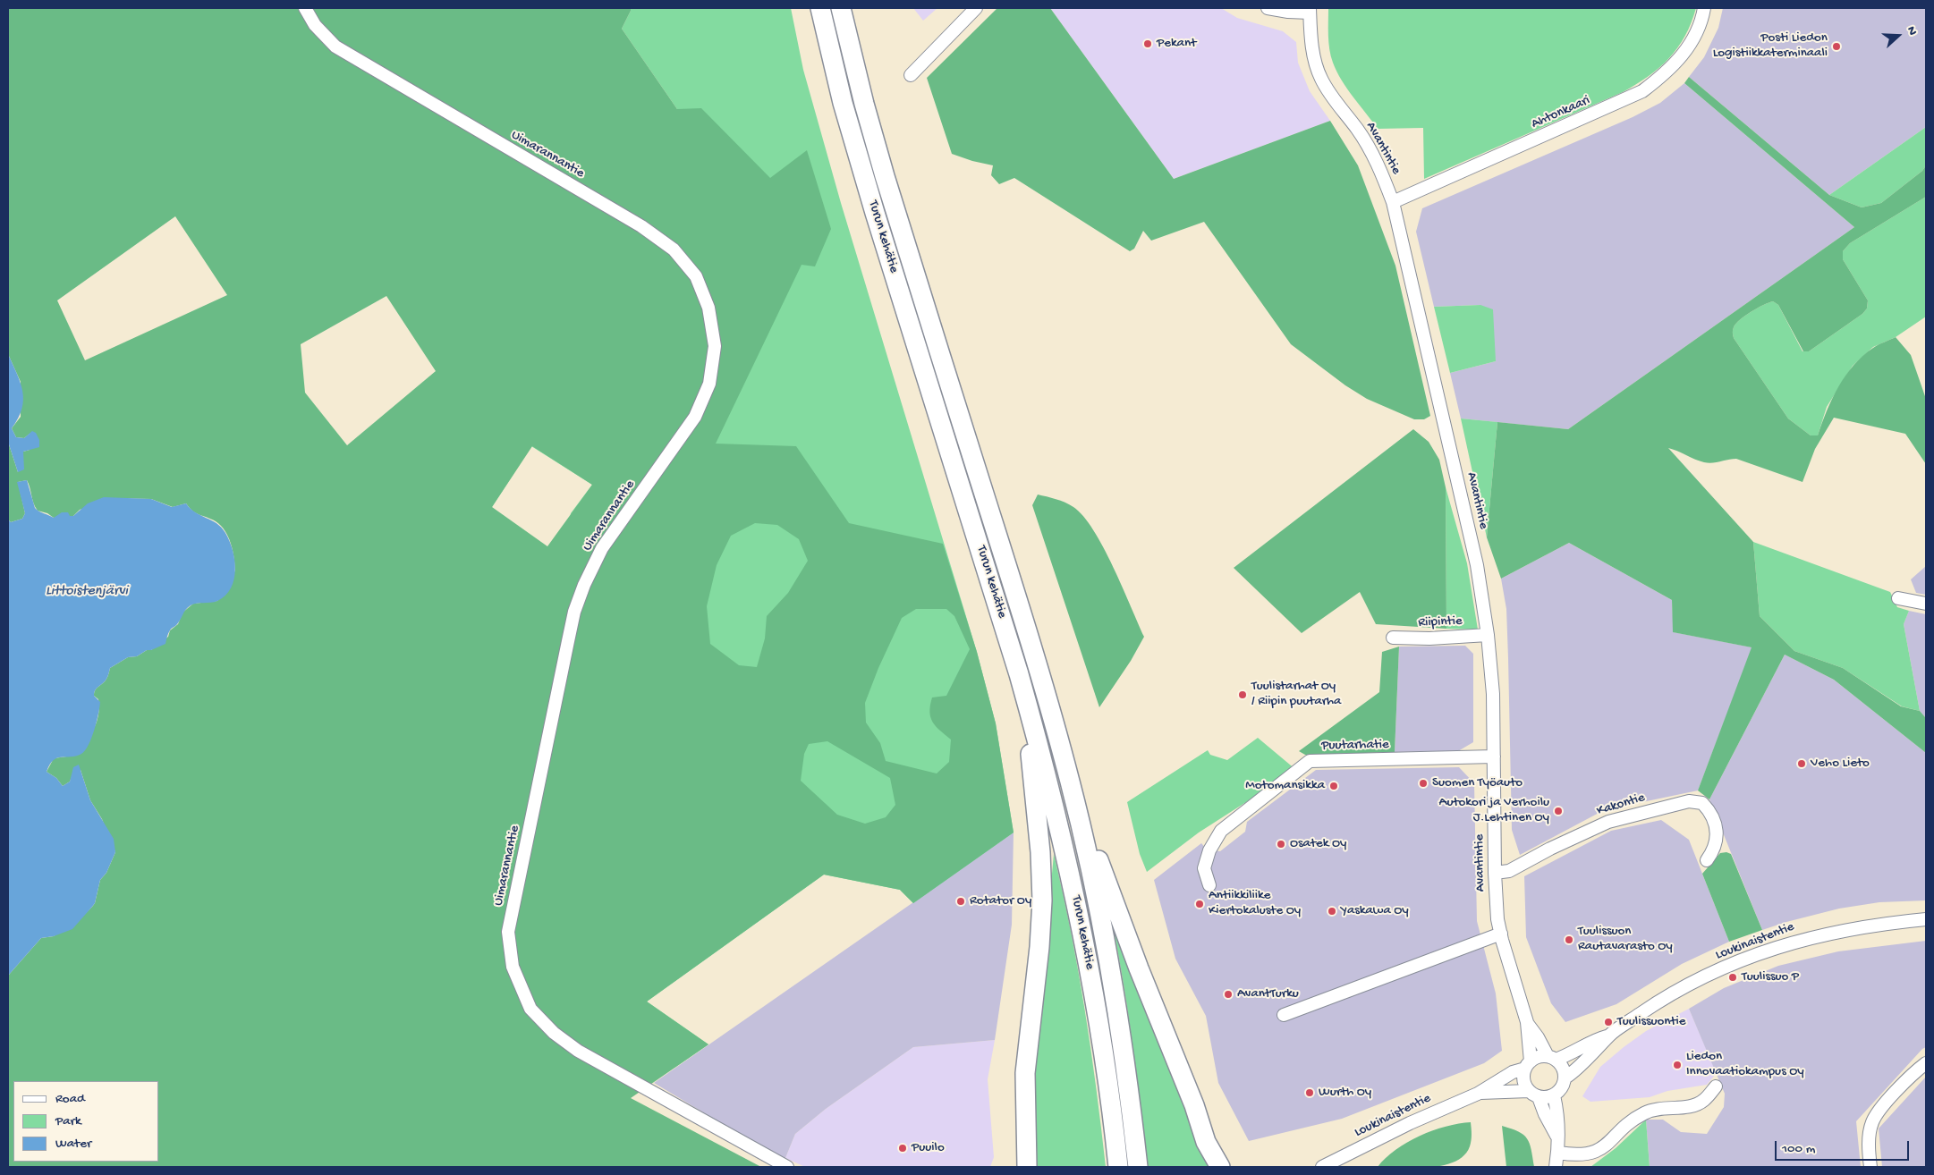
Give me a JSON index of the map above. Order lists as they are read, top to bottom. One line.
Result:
{"streets":{"highway":["Turun kehätie"],"street":["Ahtonkaari","Avantintie","Uimarannantie","Riipintie","Puutarhatie","Kakontie","Loukinaistentie"]},"crossings":[["Ahtonkaari","Avantintie"],["Avantintie","Riipintie"],["Avantintie","Puutarhatie"],["Avantintie","Kakontie"],["Avantintie","Loukinaistentie"]],"water":["Littoistenjärvi"],"places":["Pekant","Posti Liedon Logistiikkaterminaali","Tuulistarhat Oy / Riipin puutarha","Veho Lieto","Suomen Työauto","Motomansikka","Autokori ja Verhoilu J.Lehtinen Oy","Osatek Oy","Rotator Oy","Antiikkiliike Kiertokaluste Oy","Yaskawa Oy","Tuulissuon Rautavarasto Oy","Tuulissuo P","AvantTurku","Tuulissuontie","Liedon Innovaatiokampus Oy","Wurth Oy","Puuilo"],"legend":["Road","Park","Water"],"scale_bar":"100 m","north":"right"}
